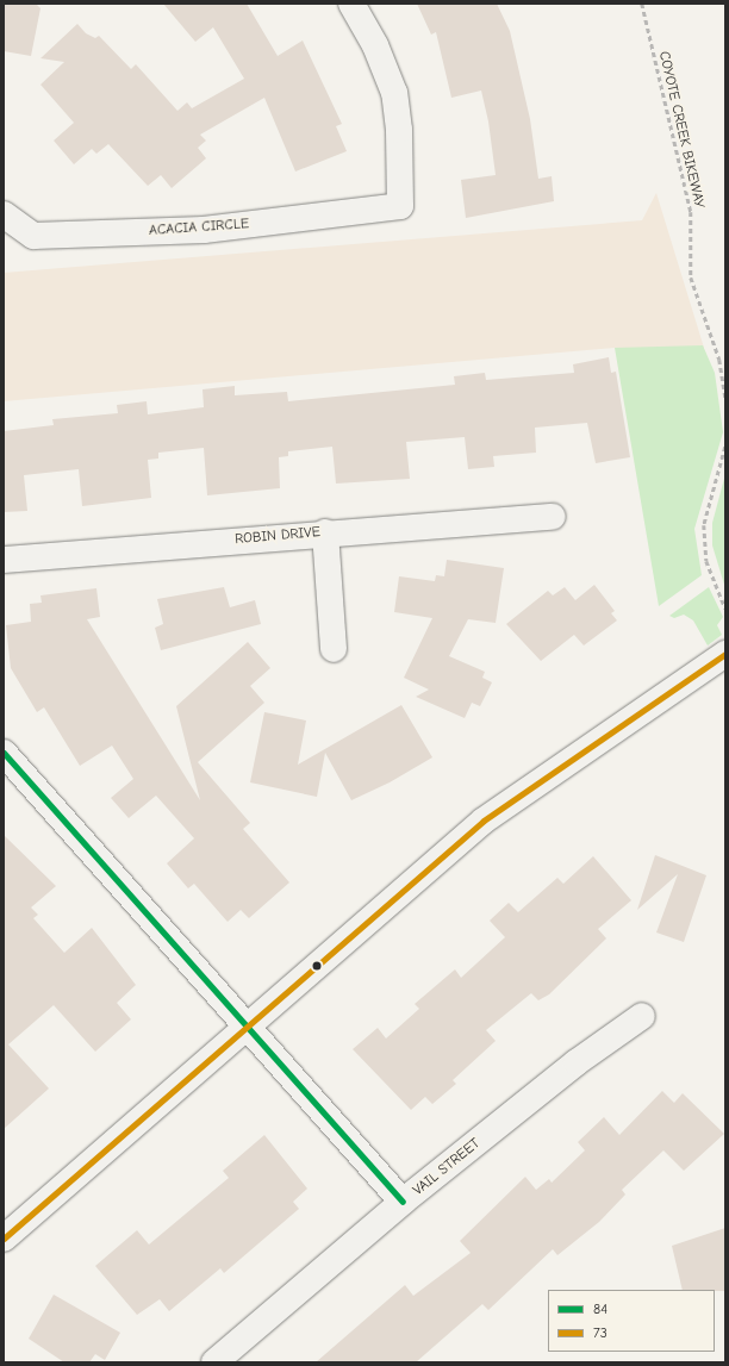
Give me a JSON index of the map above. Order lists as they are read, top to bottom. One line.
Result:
{"streets":{"street":["ACACIA CIRCLE","ROBIN DRIVE","VAIL STREET"],"path":["COYOTE CREEK BIKEWAY"]},"lines":["transit line 73","transit line 84"],"legend":["84","73"]}
